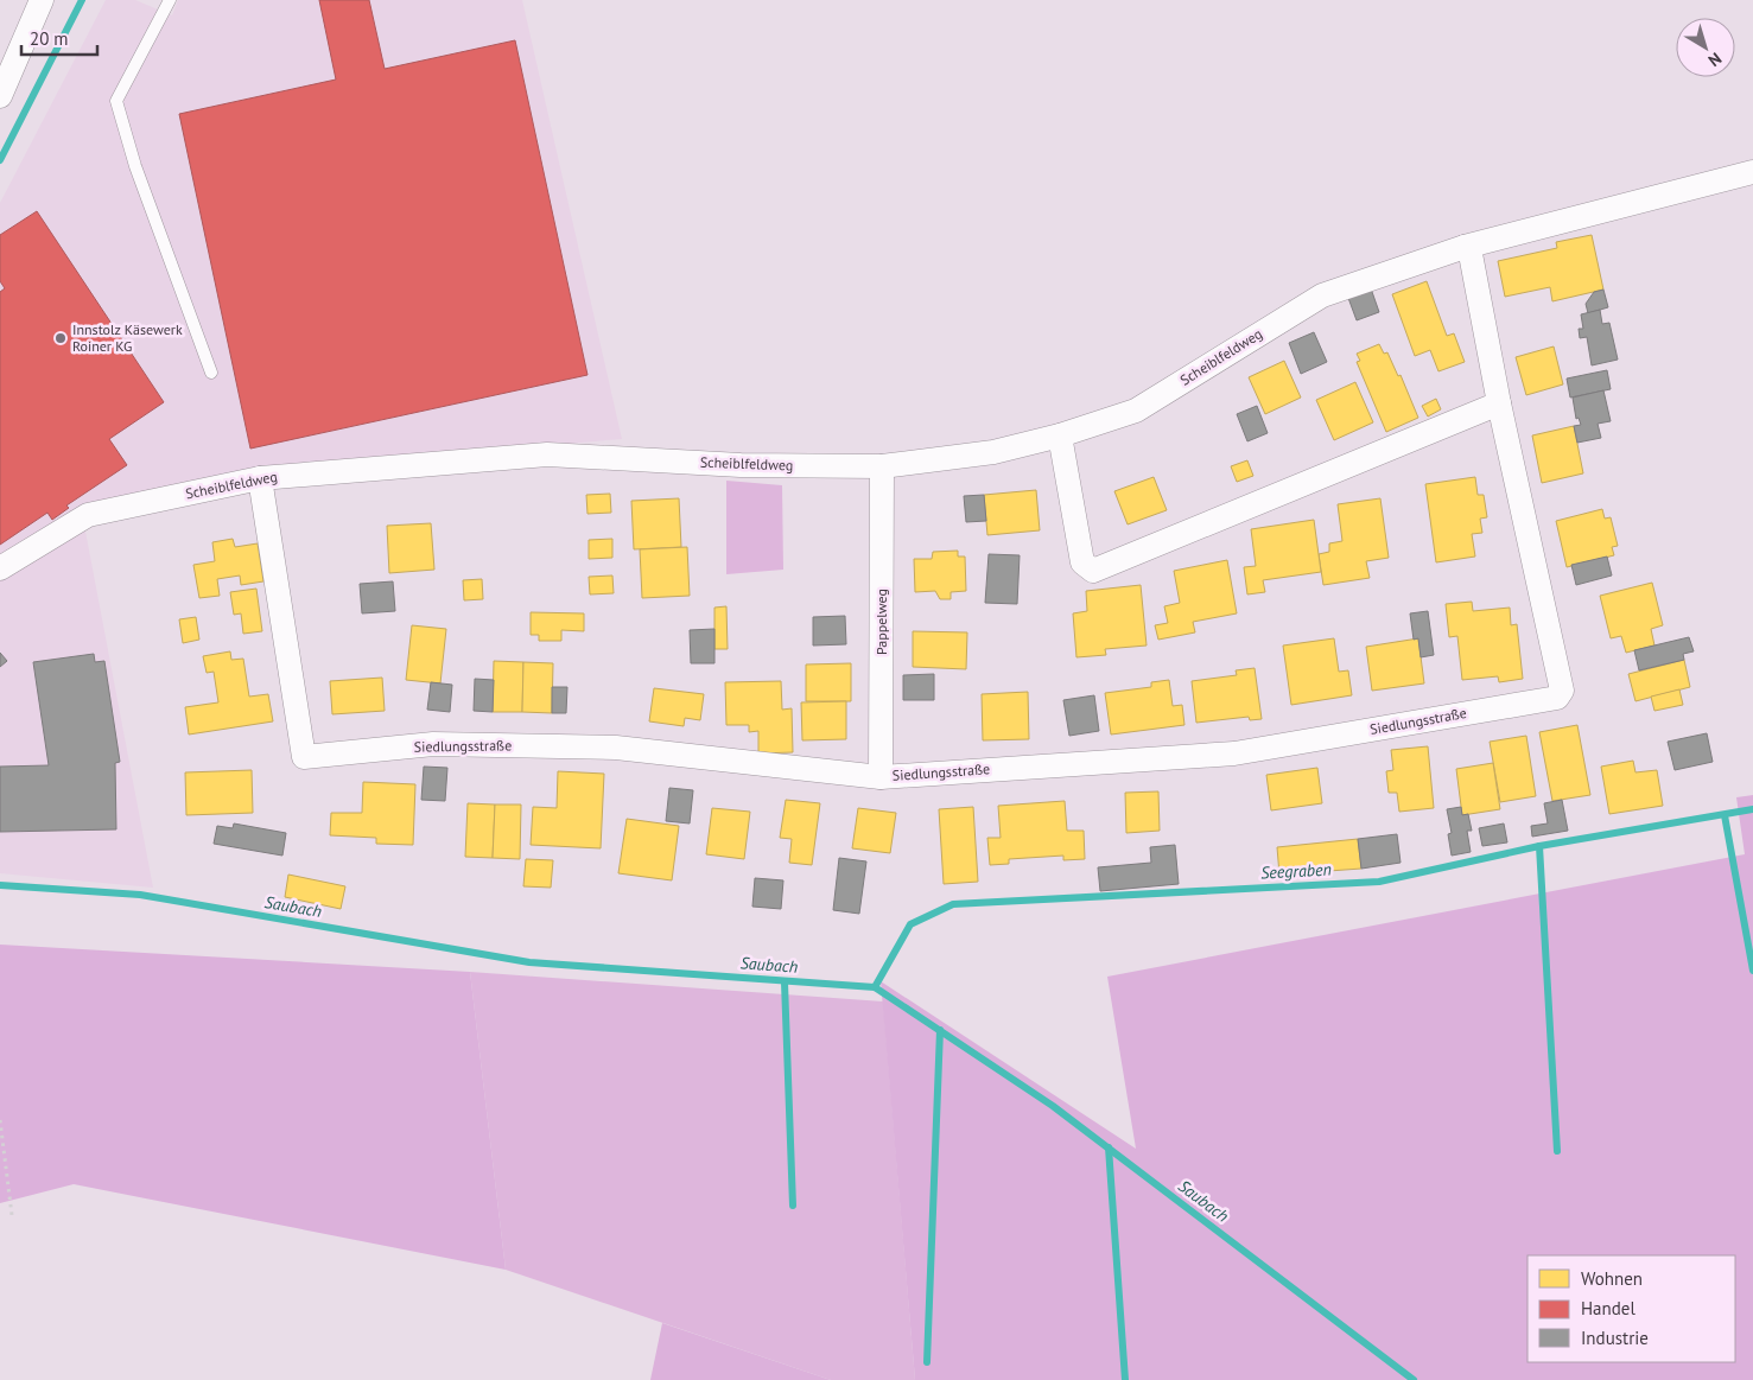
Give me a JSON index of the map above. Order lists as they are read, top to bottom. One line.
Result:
{"streets":{"street":["Scheiblfeldweg","Pappelweg","Siedlungsstraße"]},"crossings":[["Scheiblfeldweg","Pappelweg"],["Scheiblfeldweg","Siedlungsstraße"],["Pappelweg","Siedlungsstraße"]],"water":["Seegraben","Saubach"],"places":["Innstolz Käsewerk Roiner KG"],"legend":["Wohnen","Handel","Industrie"],"scale_bar":"20 m","north":"bottom right"}
